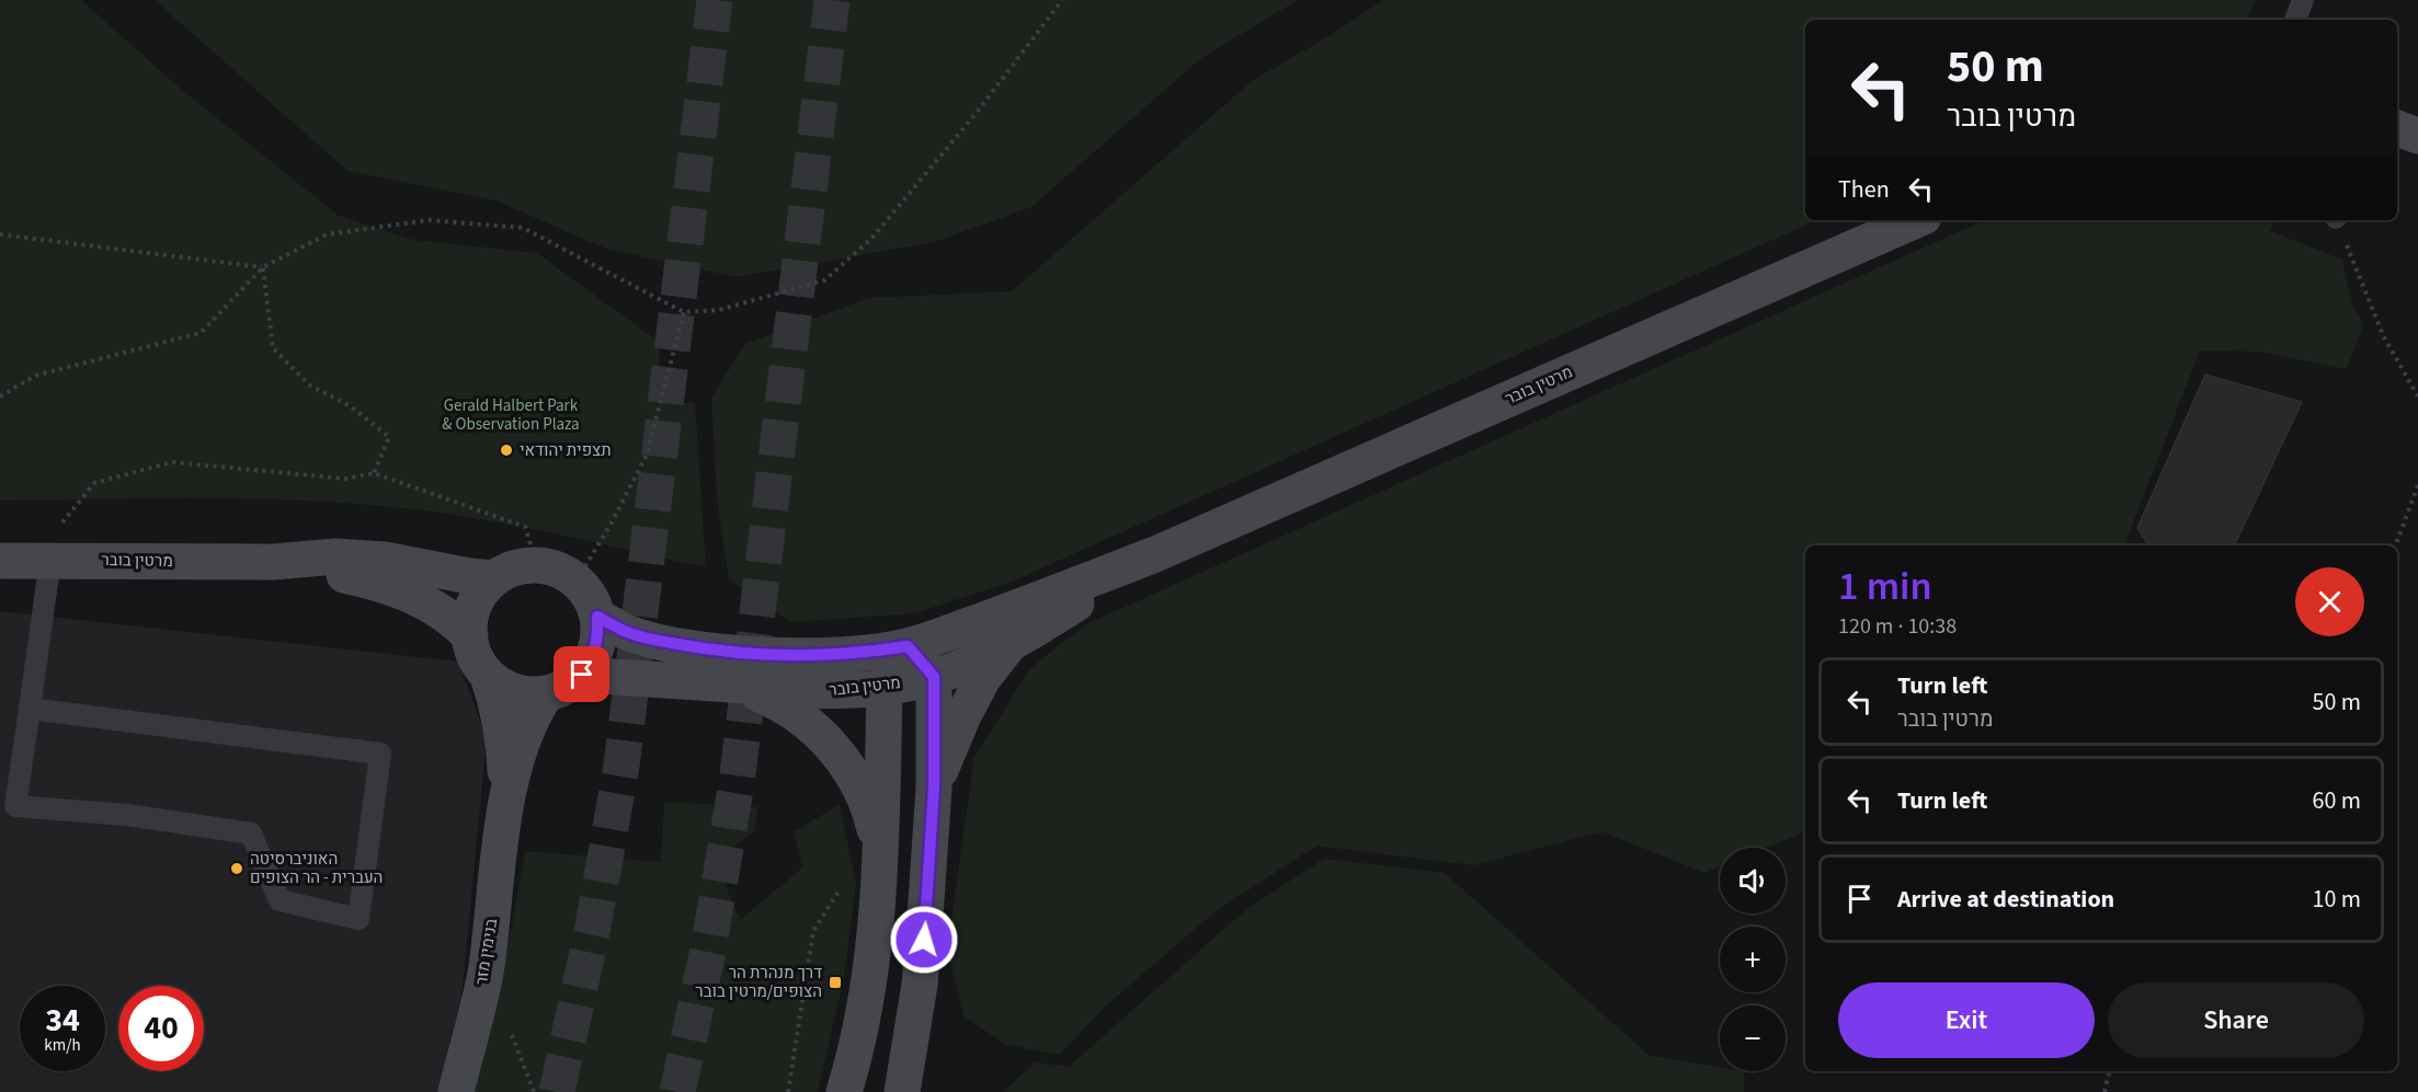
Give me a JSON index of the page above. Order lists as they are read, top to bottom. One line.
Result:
{"streets":{"street":["מרטין בובר","בנימין מזר"]},"crossings":[["מרטין בובר","בנימין מזר"]],"parks":["Gerald Halbert Park & Observation Plaza"],"places":{"other":["תצפית יהודאי","האוניברסיטה העברית - הר הצופים"],"transit":["דרך מנהרת הר הצופים/מרטין בובר"]},"page":{"turn":["50 m","מרטין בובר"],"then":"Then","heading":["1 min","120 m · 10:38"],"list":[{"name":"Turn left","note":"מרטין בובר","value":"50 m"},{"name":"Turn left","value":"60 m"},{"name":"Arrive at destination","value":"10 m"}],"map_buttons":["+","−"],"buttons":["Exit","Share"],"speed":"34 km/h","limit":"40"}}
